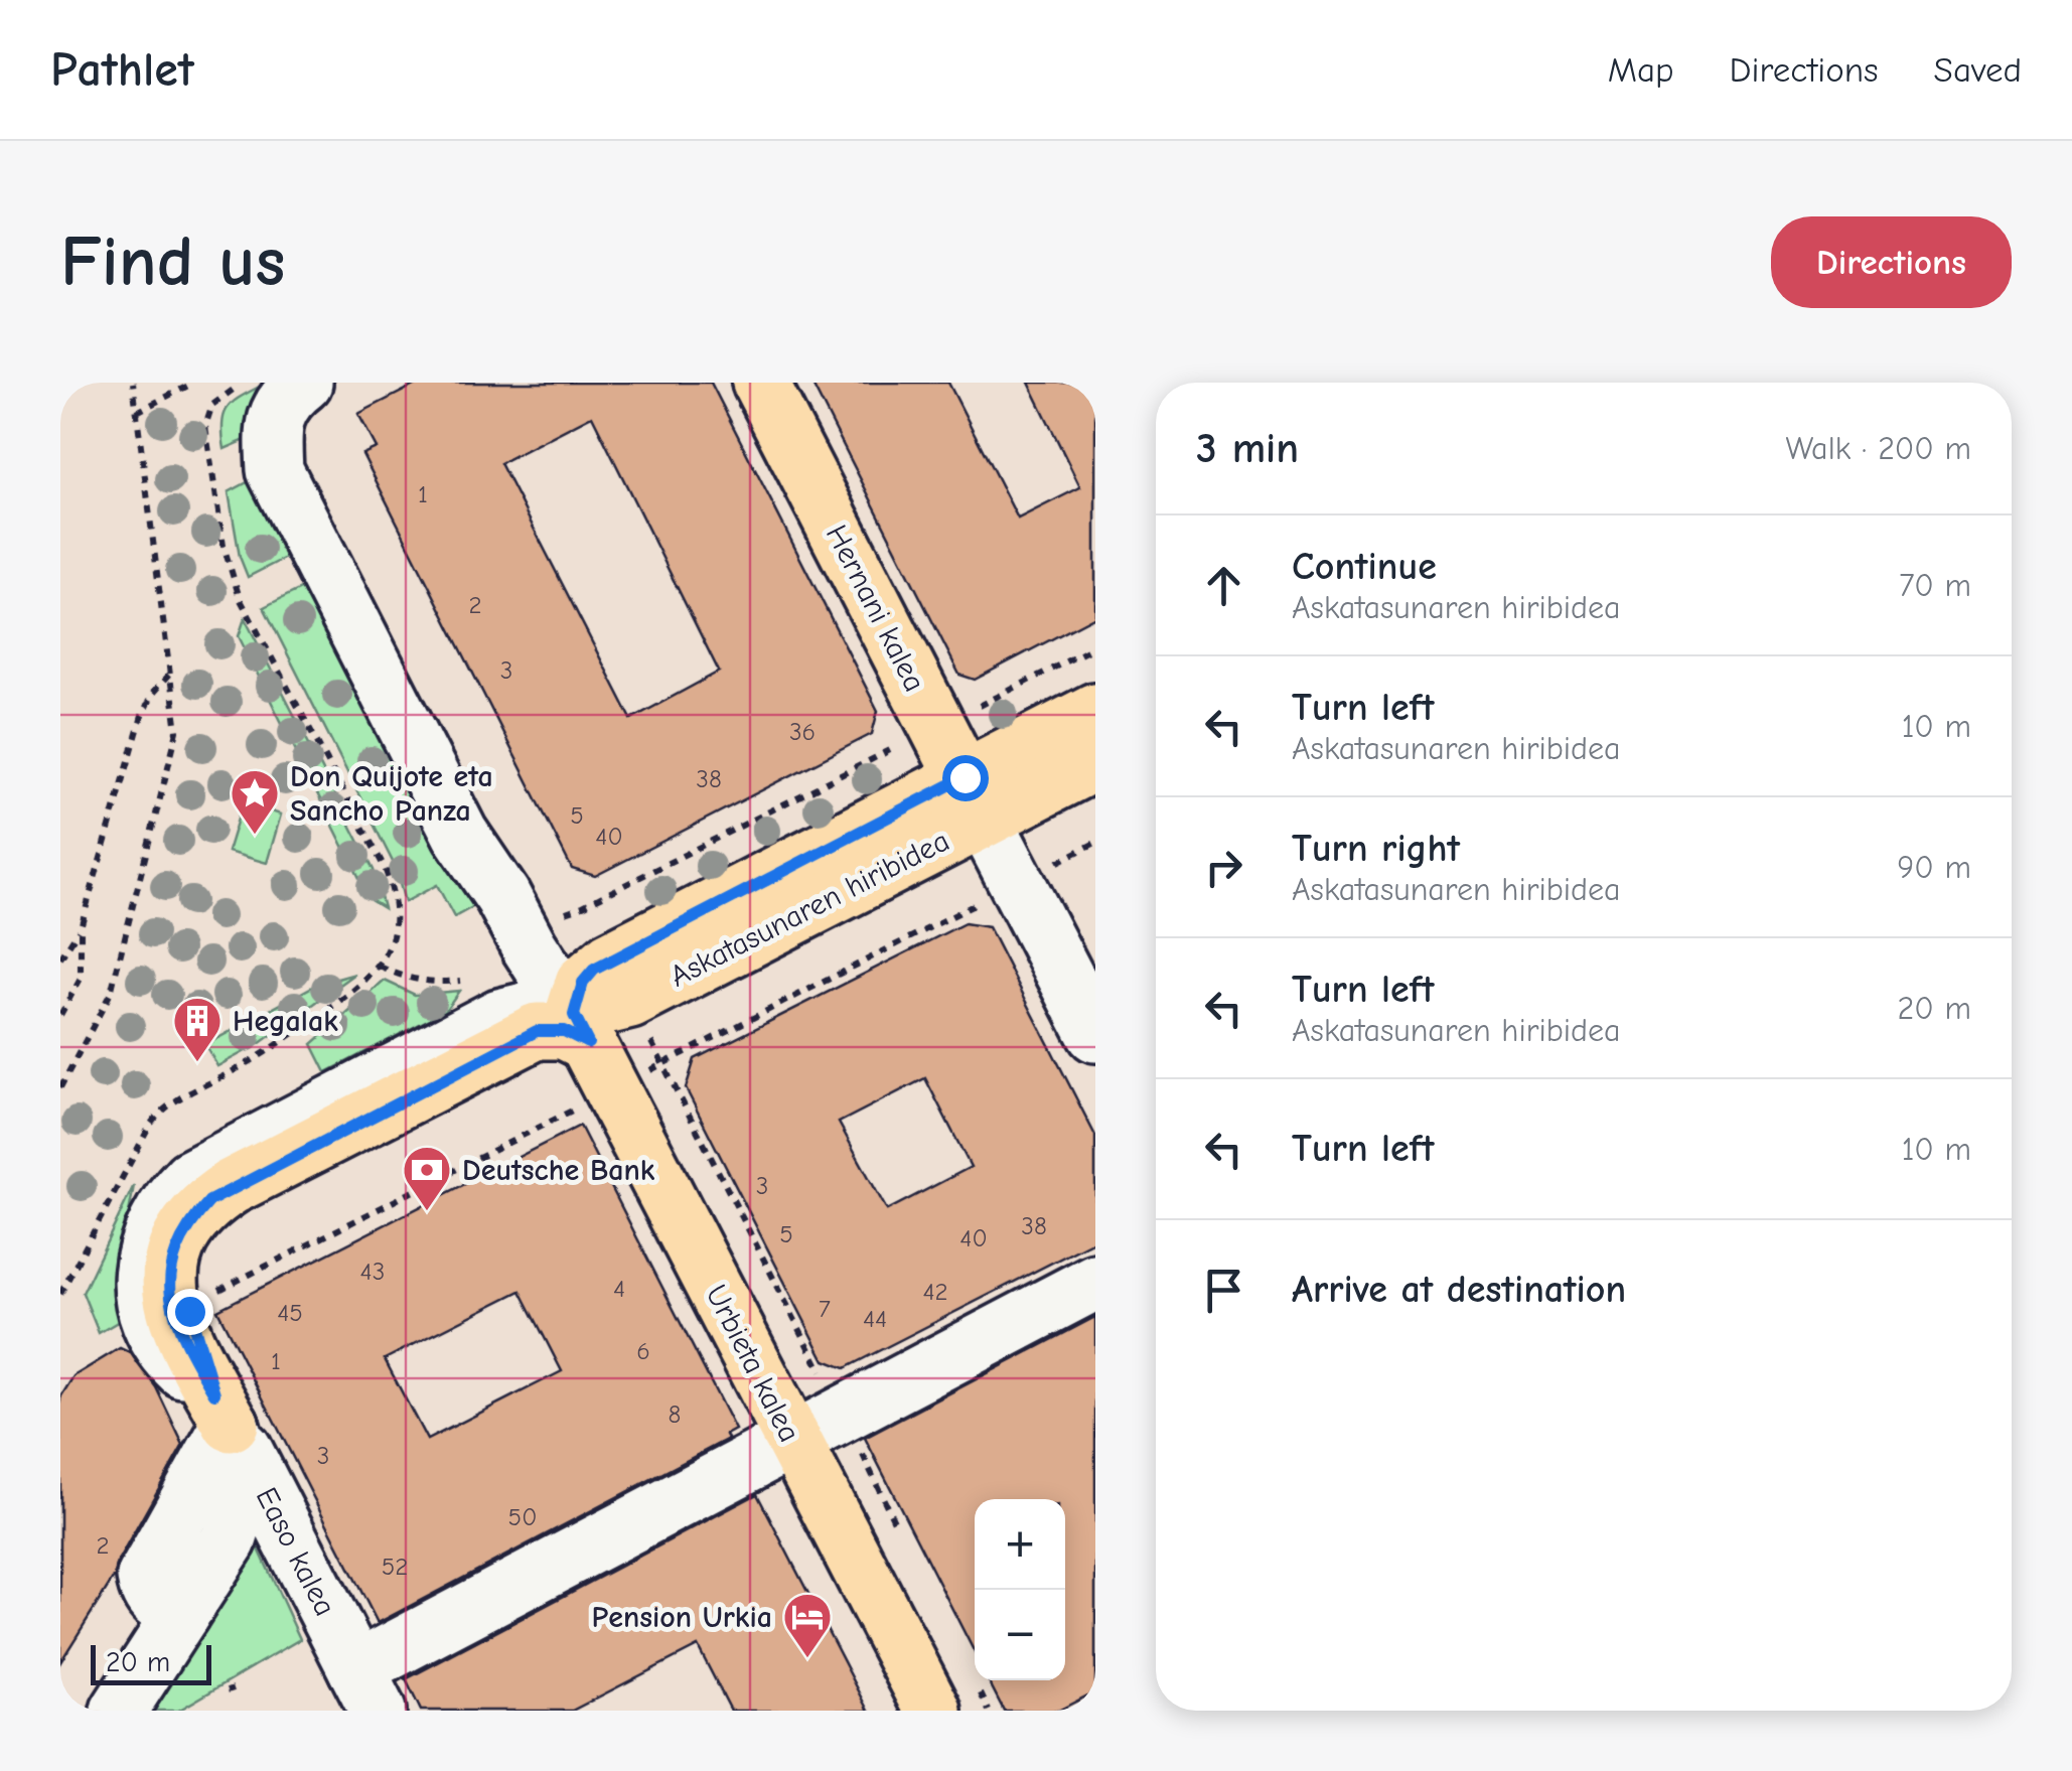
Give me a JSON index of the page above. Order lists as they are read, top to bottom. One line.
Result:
{"streets":{"main road":["Hernani kalea","Askatasunaren hiribidea","Urbieta kalea"],"street":["Easo kalea"]},"crossings":[["Hernani kalea","Askatasunaren hiribidea"],["Askatasunaren hiribidea","Urbieta kalea"]],"places":{"place":["Don Quijote eta Sancho Panza"],"building":["Hegalak"],"bank":["Deutsche Bank"],"hotel":["Pension Urkia"]},"house_numbers":["1","2","3","36","38","5","40","3","38","5","40","43","4","42","7","45","44","6","1","8","3","50","2","52"],"scale_bar":"20 m","page":{"header":"Pathlet","nav":["Map","Directions","Saved"],"buttons":"Directions","title":"Find us","heading":["3 min","Walk · 200 m"],"list":[["Continue","Askatasunaren hiribidea","70 m"],["Turn left","Askatasunaren hiribidea","10 m"],["Turn right","Askatasunaren hiribidea","90 m"],["Turn left","Askatasunaren hiribidea","20 m"],["Turn left","10 m"],"Arrive at destination"],"map_buttons":["+","−"],"scale":"20 m"}}
